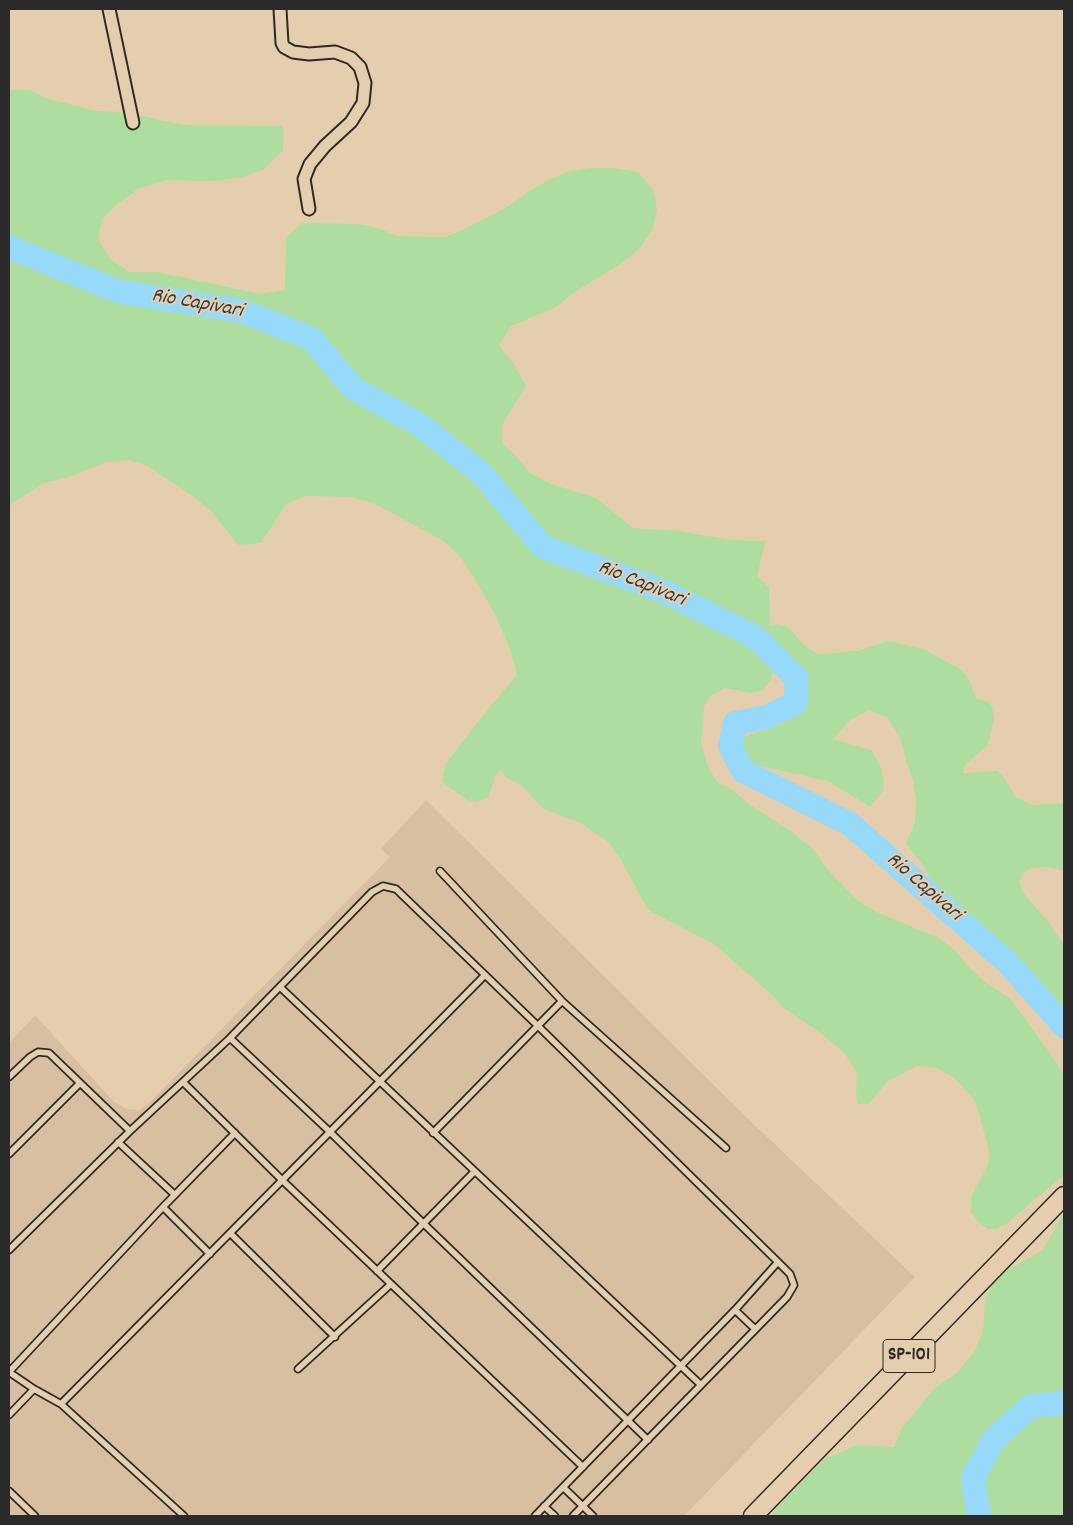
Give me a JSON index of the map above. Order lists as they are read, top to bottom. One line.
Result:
{"streets":{"main road":["SP-101"]},"water":["Rio Capivari"]}
